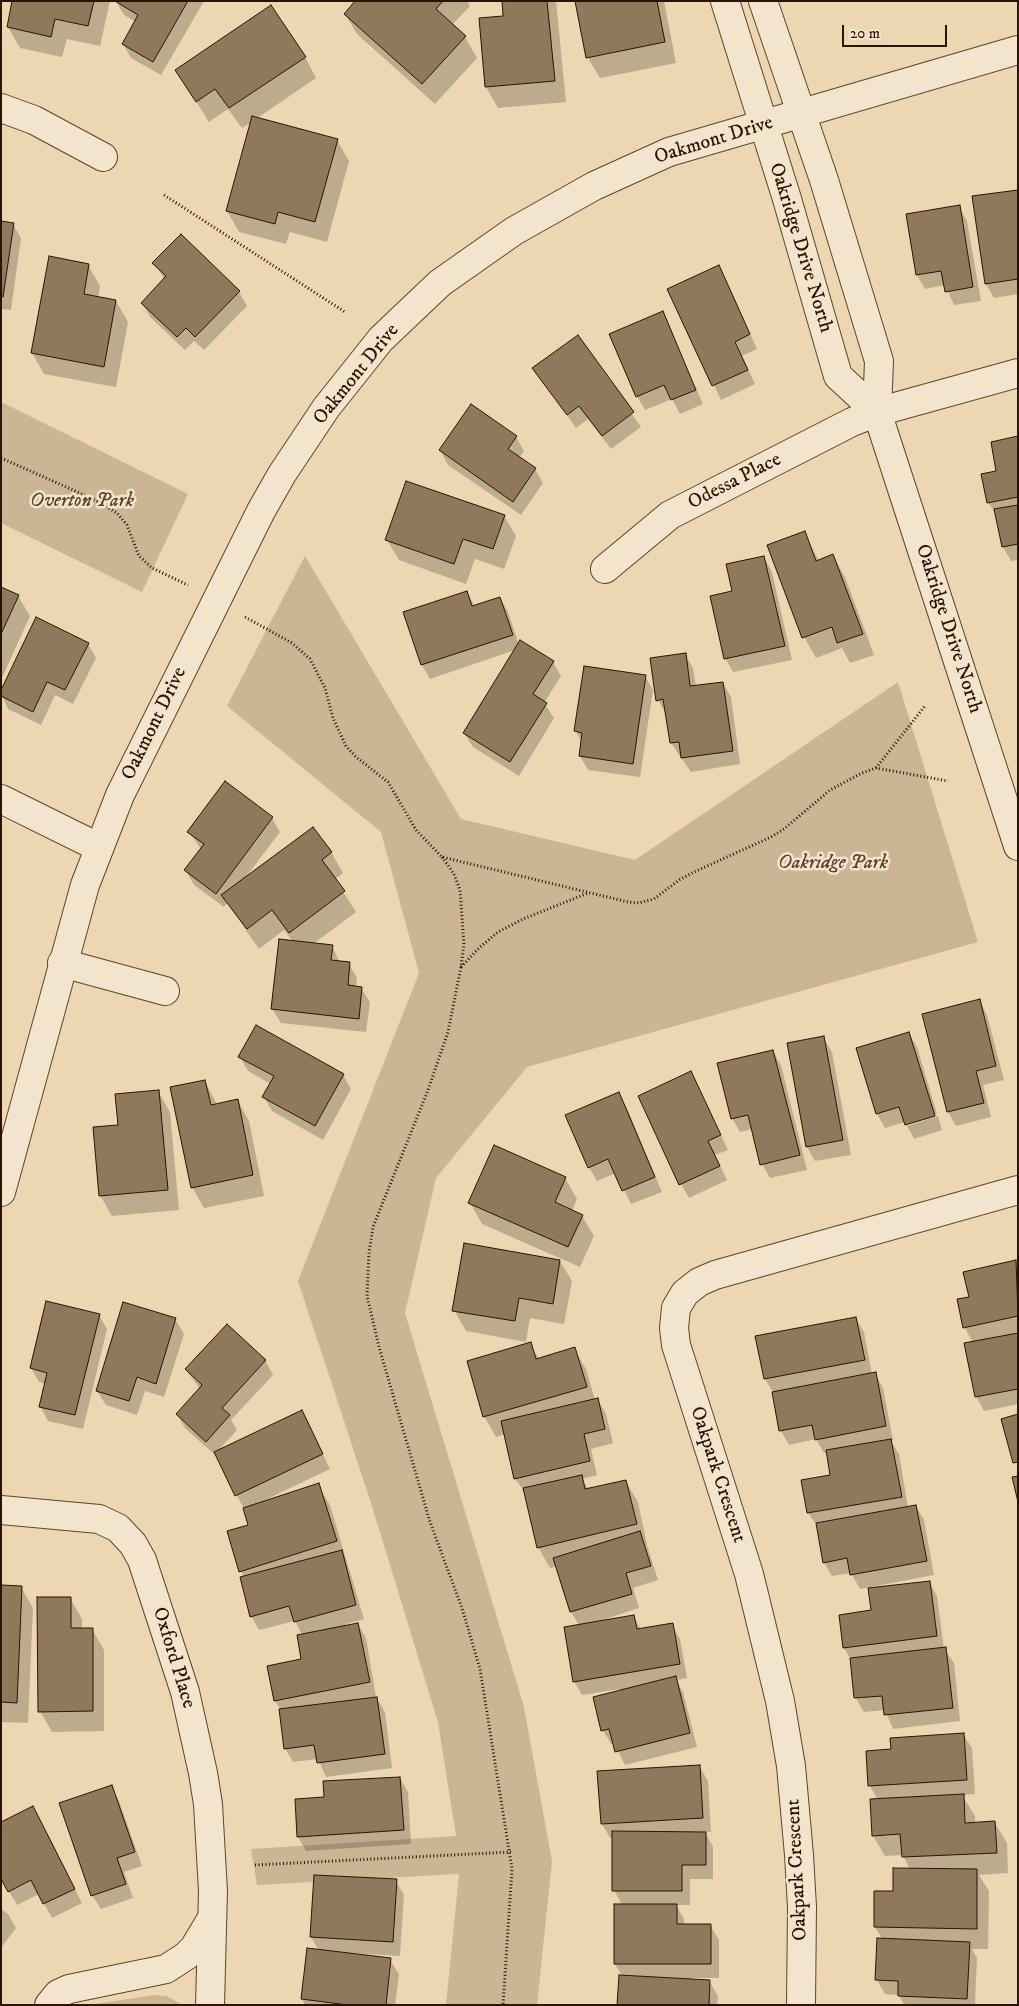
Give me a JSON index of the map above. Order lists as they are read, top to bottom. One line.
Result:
{"streets":{"street":["Oakmont Drive","Oakridge Drive North","Odessa Place","Oakpark Crescent","Oxford Place"]},"crossings":[["Oakmont Drive","Oakridge Drive North"],["Oakridge Drive North","Odessa Place"]],"parks":["Overton Park","Oakridge Park"],"scale_bar":"20 m"}
